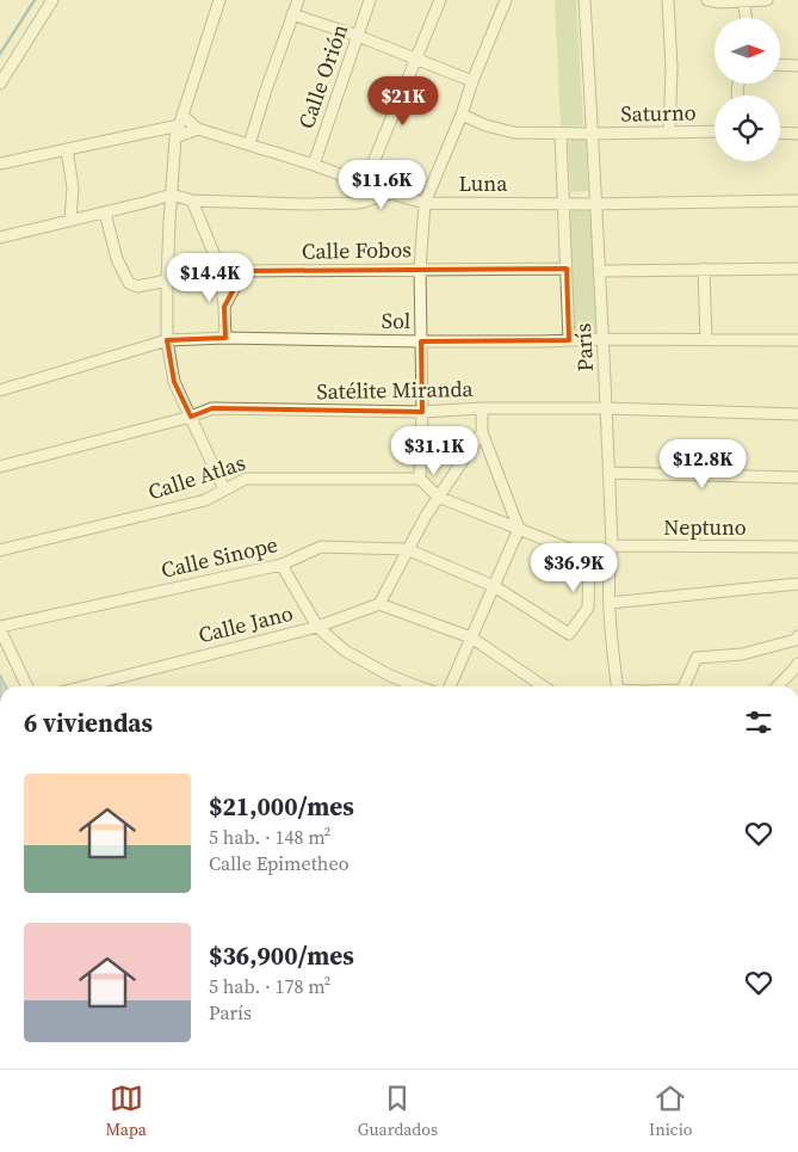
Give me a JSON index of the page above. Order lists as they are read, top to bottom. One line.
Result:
{"streets":{"street":["Calle Orión","Saturno","Luna","Calle Fobos","Sol","París","Satélite Miranda","Calle Atlas","Neptuno","Calle Sinope","Calle Jano"]},"crossings":[["Calle Orión","Luna"],["Saturno","París"],["Luna","París"],["Sol","París"],["París","Satélite Miranda"],["París","Neptuno"]],"north":"right","page":{"price":["$21K","$11.6K","$14.4K","$31.1K","$12.8K","$36.9K"],"heading":"6 viviendas","list":[{"name":"$21,000/mes","note":"5 hab. · 148 m² · Calle Epimetheo"},{"name":"$36,900/mes","note":"5 hab. · 178 m² · París"}],"tabs":["Mapa","Guardados","Inicio"]}}
